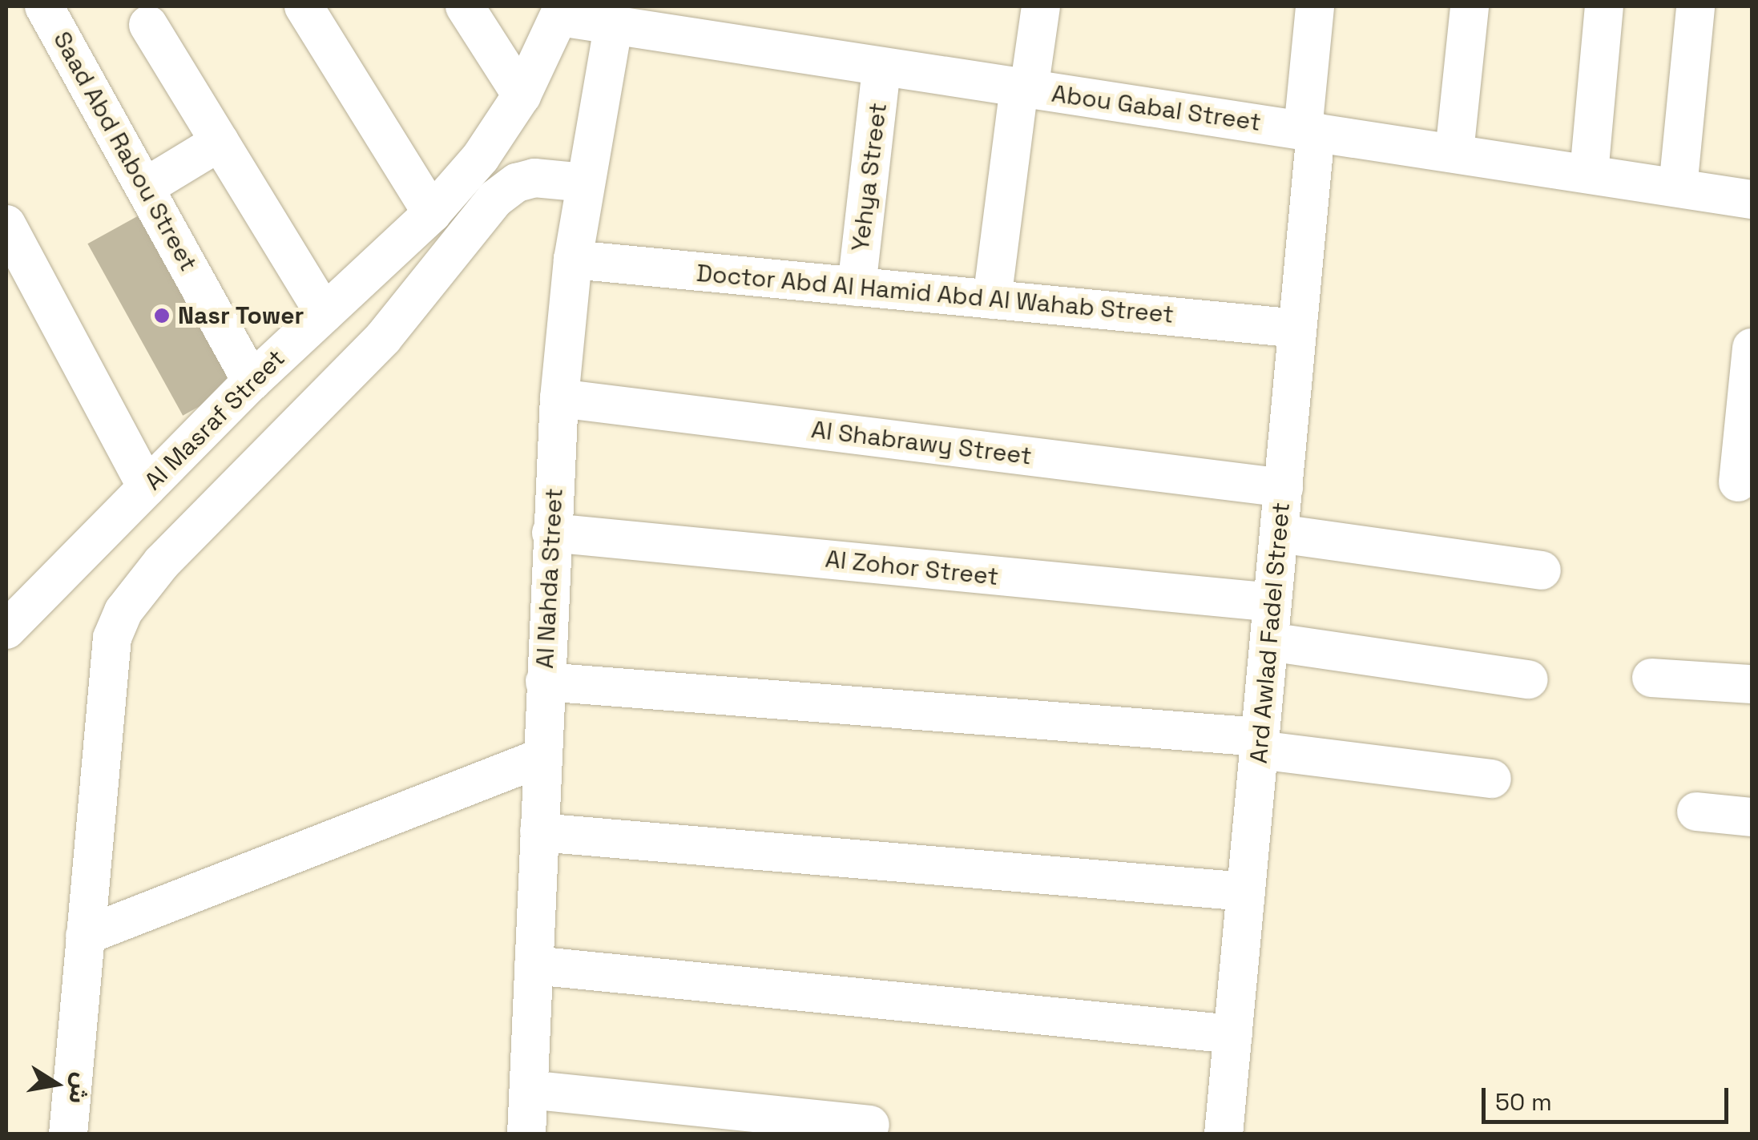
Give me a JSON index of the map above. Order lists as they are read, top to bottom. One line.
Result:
{"streets":{"street":["Abou Gabal Street","Saad Abd Rabou Street","Yehya Street","Doctor Abd Al Hamid Abd Al Wahab Street","Al Masraf Street","Al Shabrawy Street","Al Zohor Street","Al Nahda Street","Ard Awlad Fadel Street"]},"crossings":[["Abou Gabal Street","Yehya Street"],["Abou Gabal Street","Al Masraf Street"],["Abou Gabal Street","Al Nahda Street"],["Abou Gabal Street","Ard Awlad Fadel Street"],["Saad Abd Rabou Street","Al Masraf Street"],["Yehya Street","Doctor Abd Al Hamid Abd Al Wahab Street"],["Doctor Abd Al Hamid Abd Al Wahab Street","Al Nahda Street"],["Doctor Abd Al Hamid Abd Al Wahab Street","Ard Awlad Fadel Street"],["Al Shabrawy Street","Al Nahda Street"],["Al Shabrawy Street","Ard Awlad Fadel Street"],["Al Zohor Street","Al Nahda Street"],["Al Zohor Street","Ard Awlad Fadel Street"]],"places":["Nasr Tower"],"scale_bar":"50 m","north":"right"}
